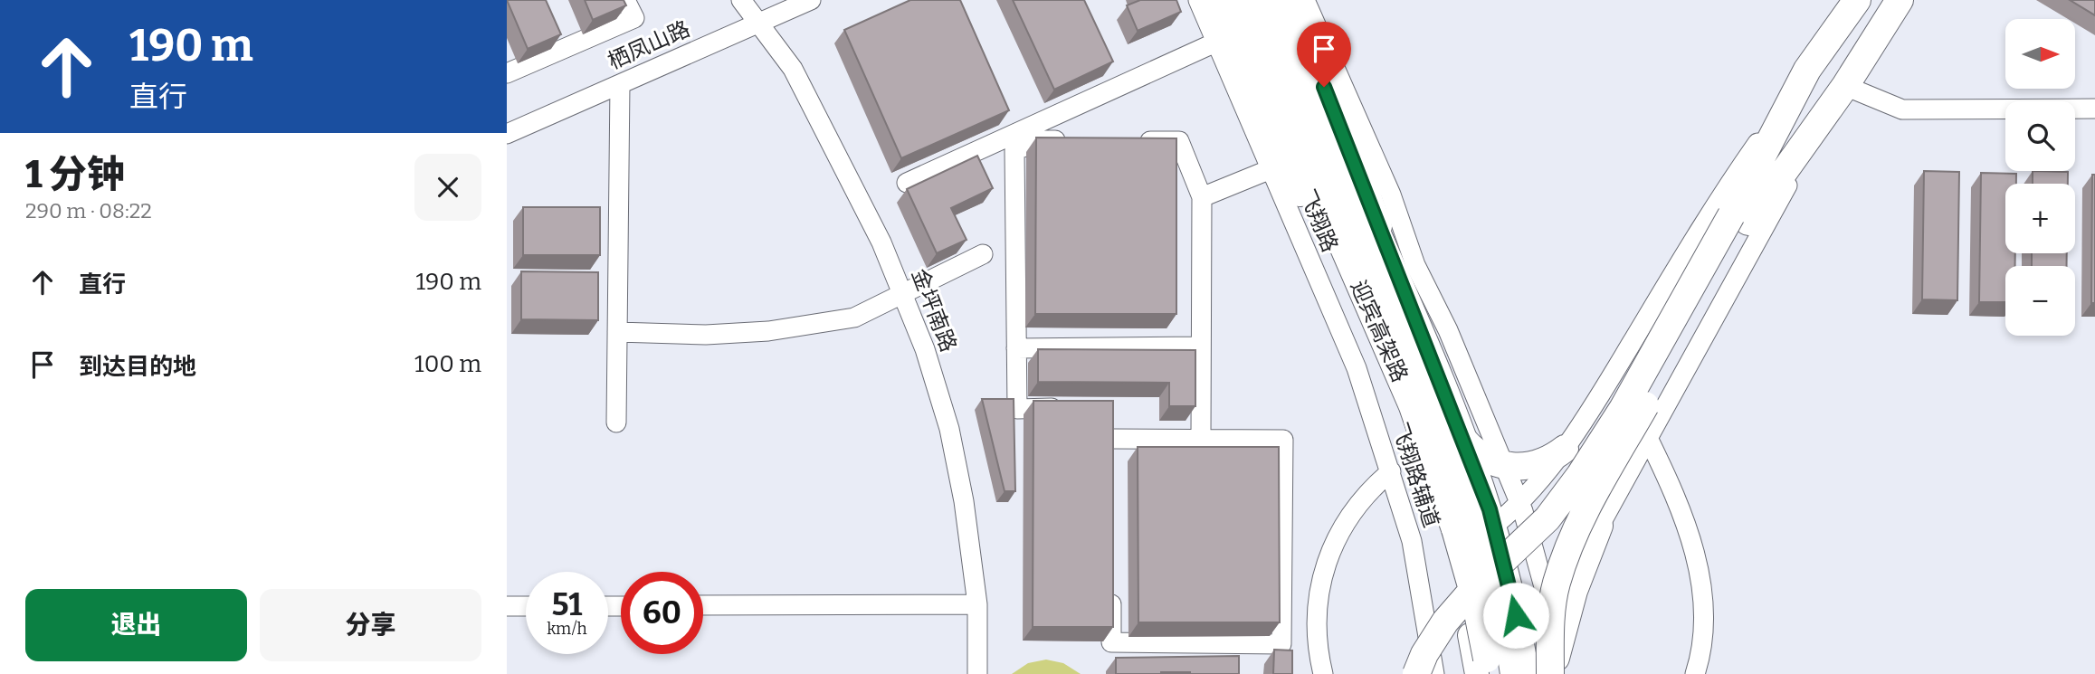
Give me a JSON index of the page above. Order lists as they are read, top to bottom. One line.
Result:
{"streets":{"highway":["迎宾高架路"],"main road":["飞翔路"],"street":["栖凤山路","金坪南路","飞翔路辅道"]},"crossings":[["栖凤山路","金坪南路"],["飞翔路","迎宾高架路"]],"north":"right","page":{"turn":["190 m","直行"],"map_buttons":["+","−"],"heading":["1 分钟","290 m · 08:22"],"list":[{"name":"直行","value":"190 m"},{"name":"到达目的地","value":"100 m"}],"speed":"51 km/h","limit":"60","buttons":["退出","分享"]}}
